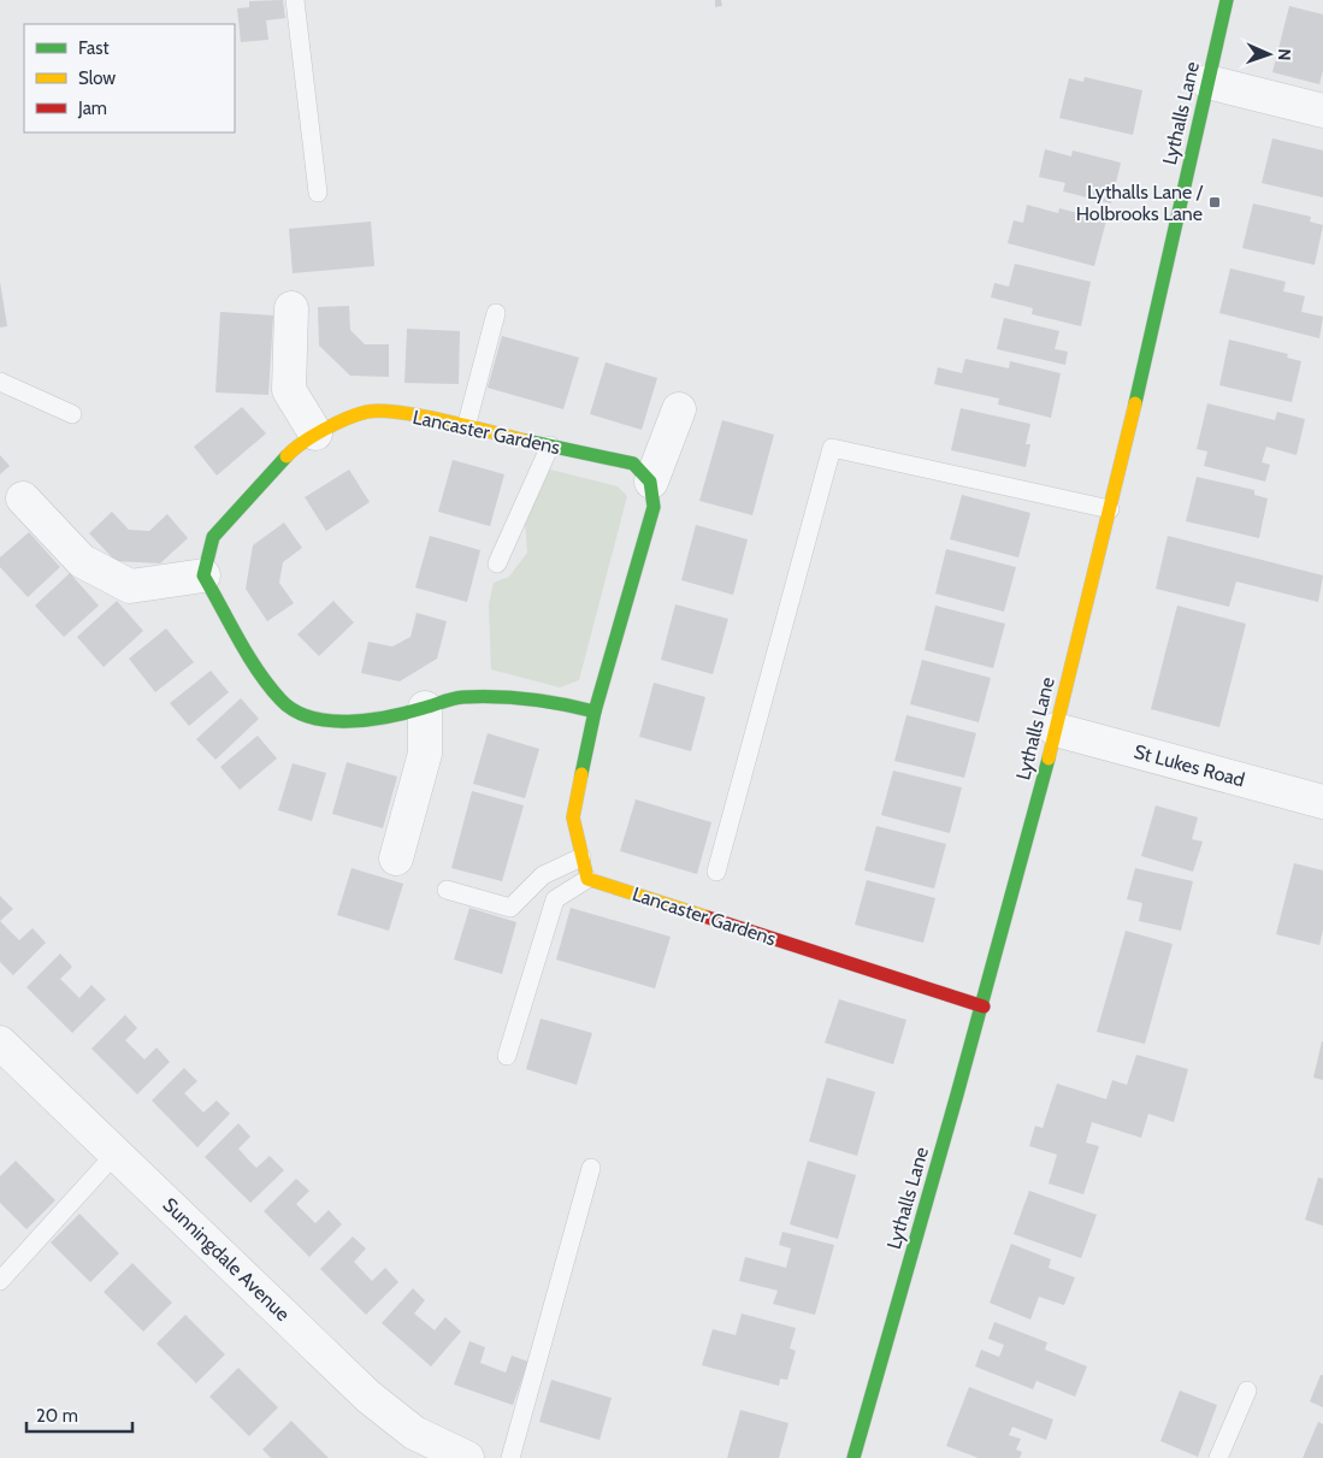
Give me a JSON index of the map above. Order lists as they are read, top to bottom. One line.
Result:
{"streets":{"street":["Lythalls Lane","Lancaster Gardens","St Lukes Road","Sunningdale Avenue"]},"crossings":[["Lythalls Lane","Lancaster Gardens"],["Lythalls Lane","St Lukes Road"]],"places":{"transit":["Lythalls Lane / Holbrooks Lane"]},"legend":["Fast","Slow","Jam"],"scale_bar":"20 m","north":"right"}
